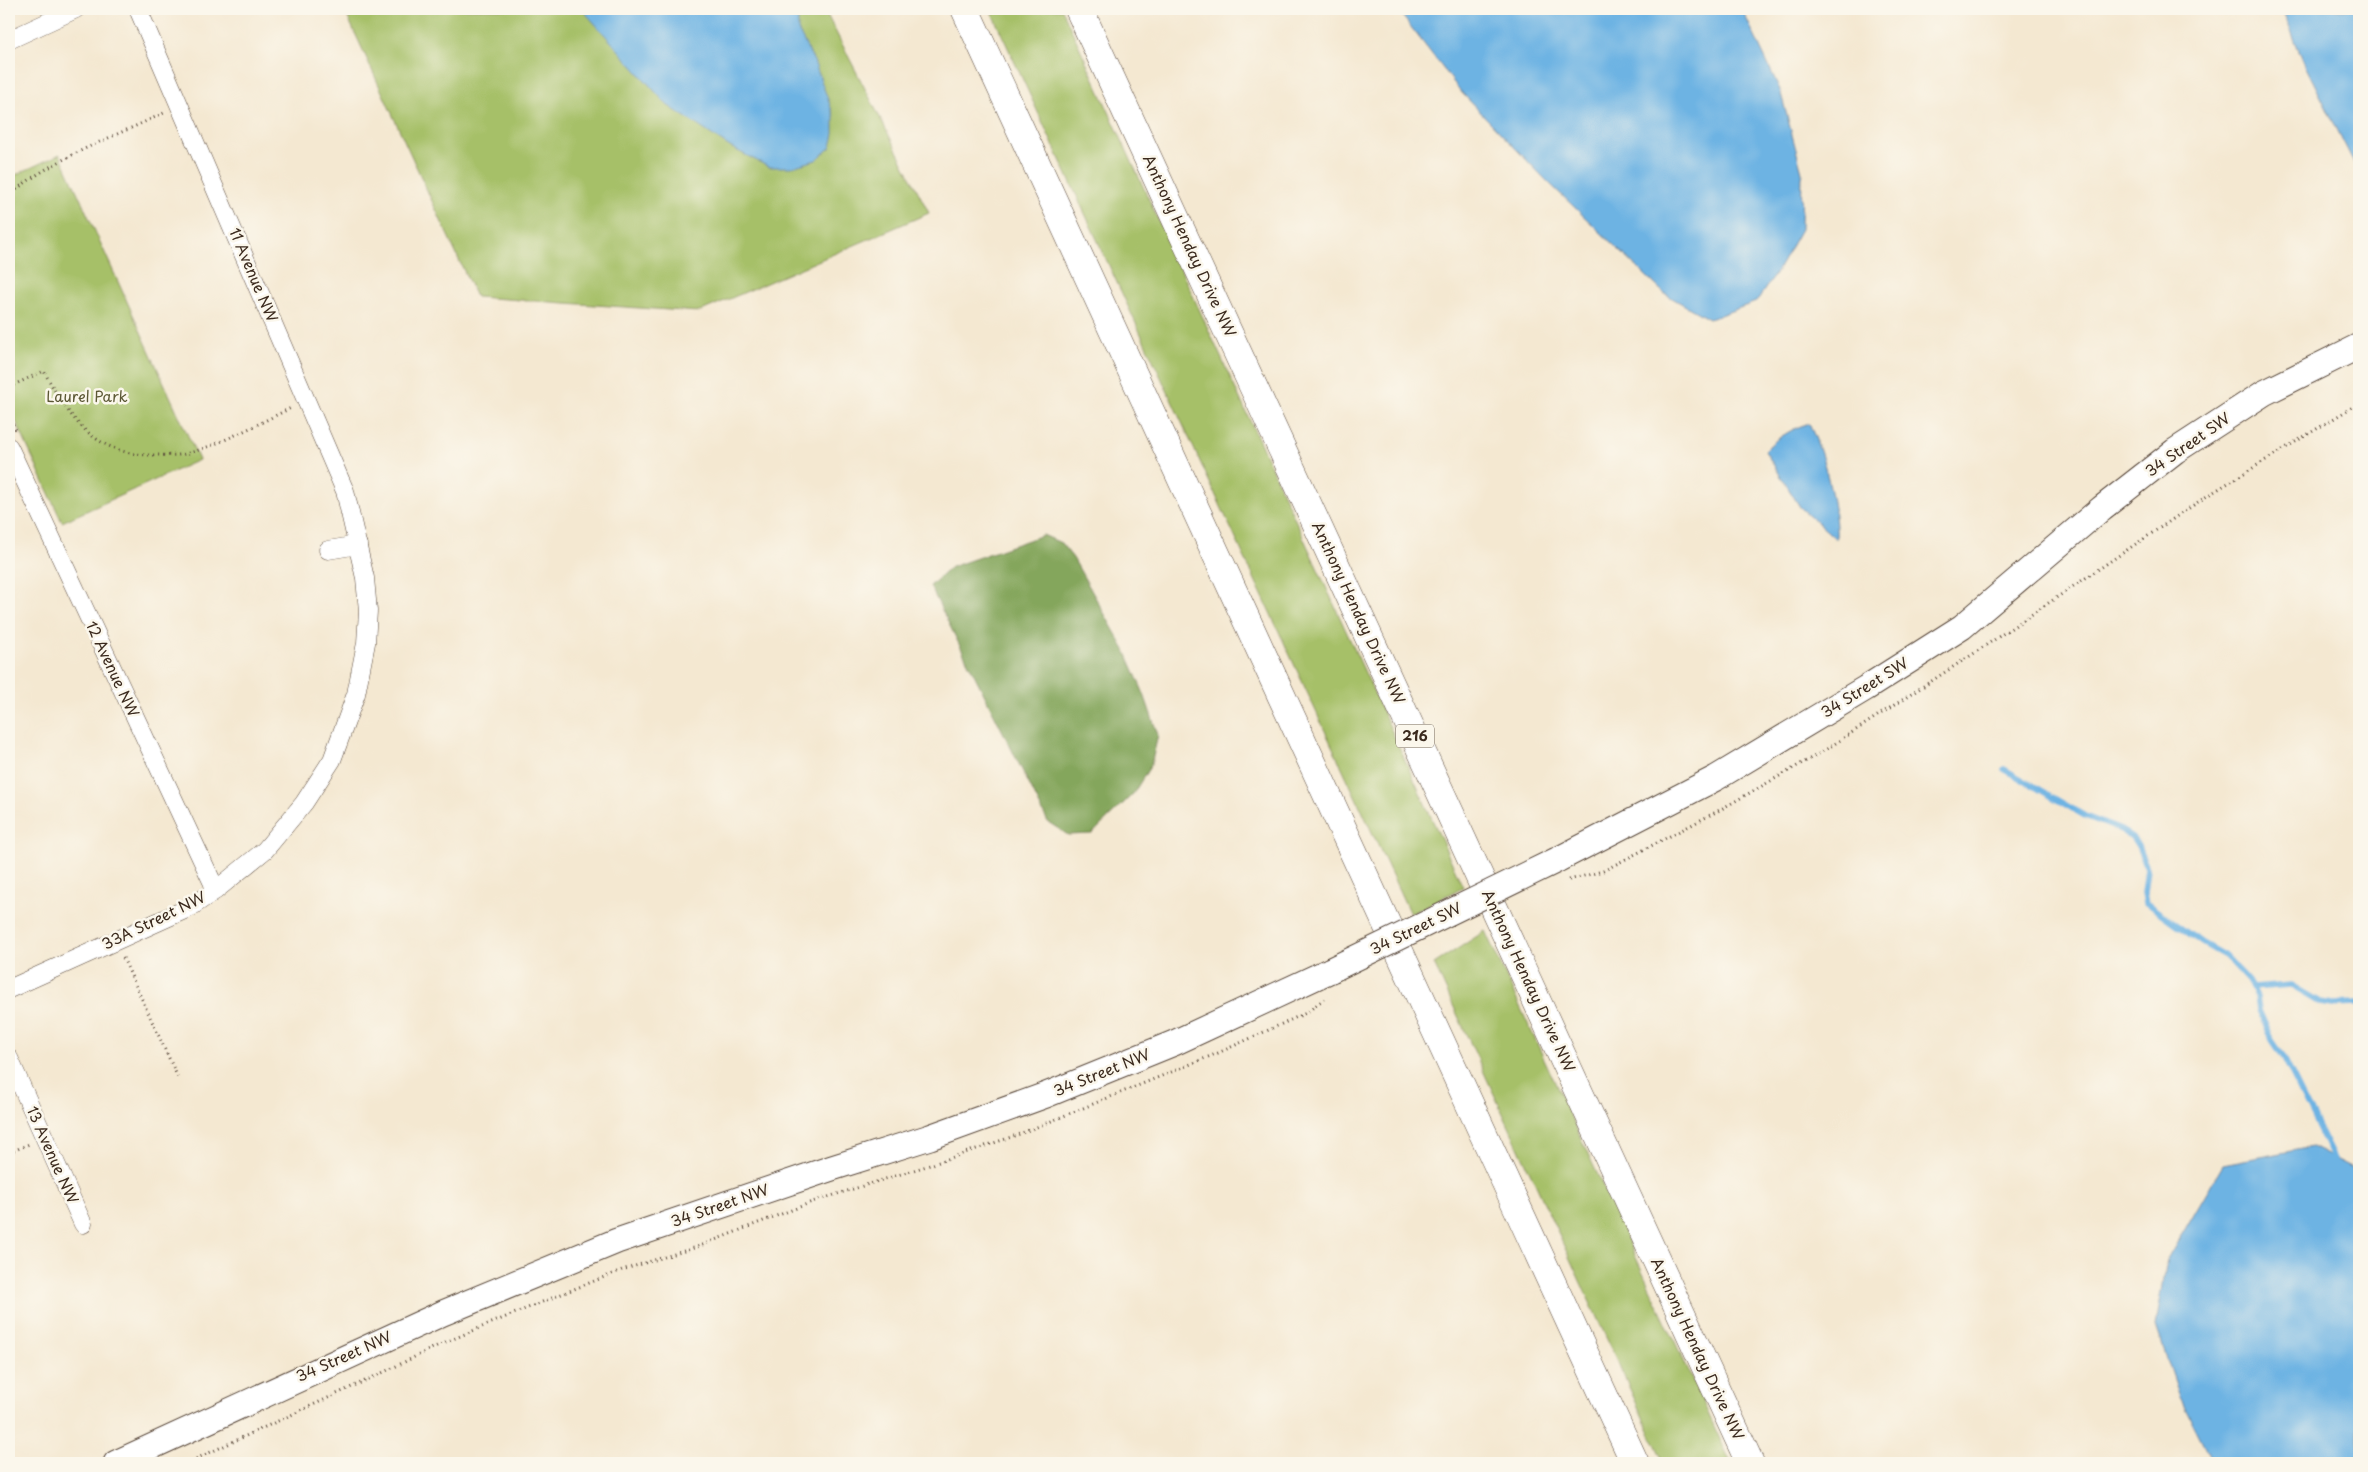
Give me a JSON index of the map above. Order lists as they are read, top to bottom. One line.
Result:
{"streets":{"highway":["Anthony Henday Drive NW","216"],"main road":["34 Street SW","34 Street NW"],"street":["11 Avenue NW","12 Avenue NW","33A Street NW","13 Avenue NW"]},"crossings":[["11 Avenue NW","33A Street NW"],["34 Street SW","34 Street NW"],["12 Avenue NW","33A Street NW"]],"parks":["Laurel Park"]}
